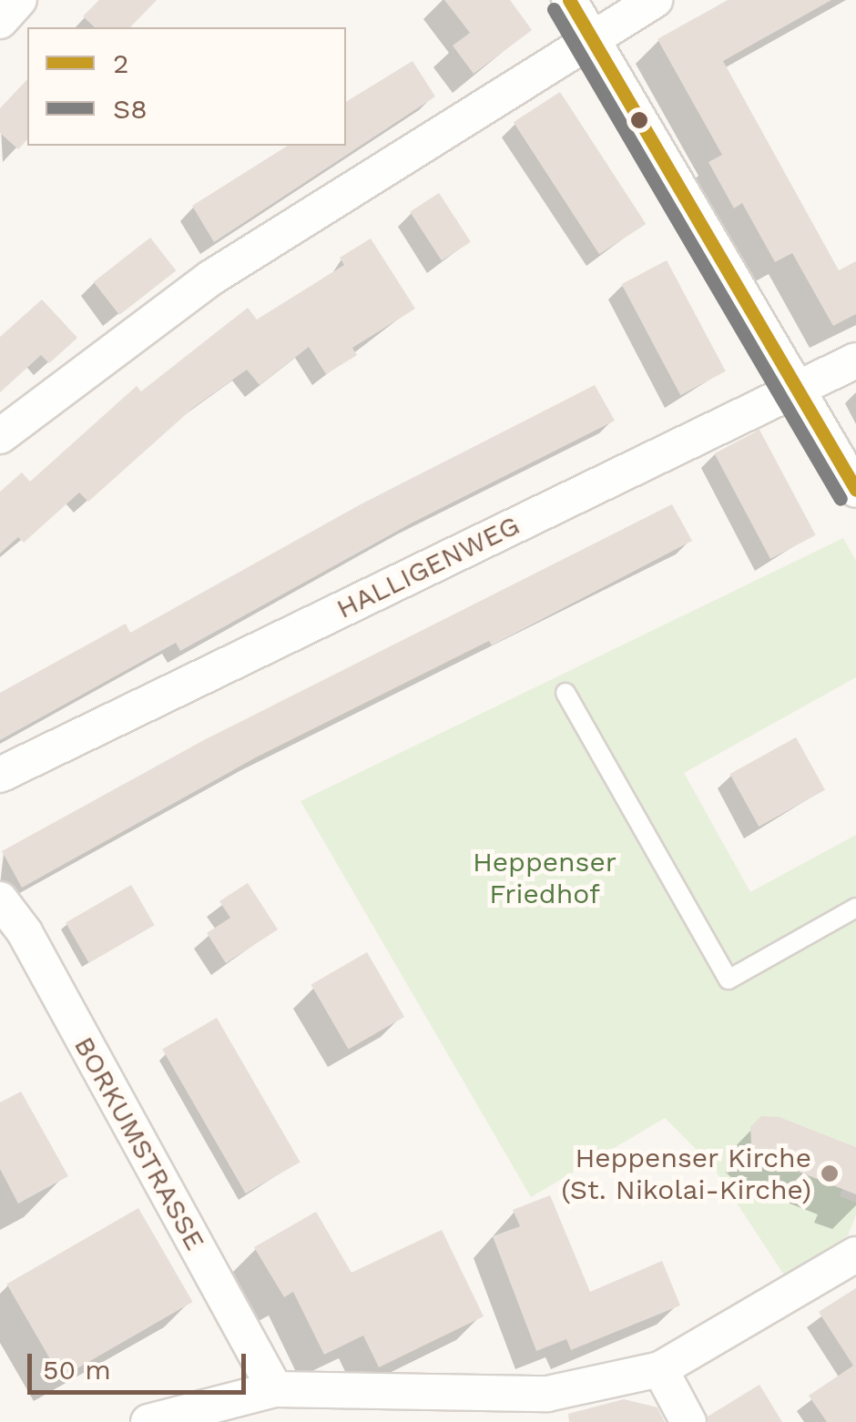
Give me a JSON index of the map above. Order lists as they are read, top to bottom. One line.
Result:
{"streets":{"street":["HALLIGENWEG","BORKUMSTRASSE"]},"parks":["Heppenser Friedhof"],"places":["Heppenser Kirche (St. Nikolai-Kirche)"],"lines":["transit line 2","transit line S8"],"legend":["2","S8"],"scale_bar":"50 m"}
